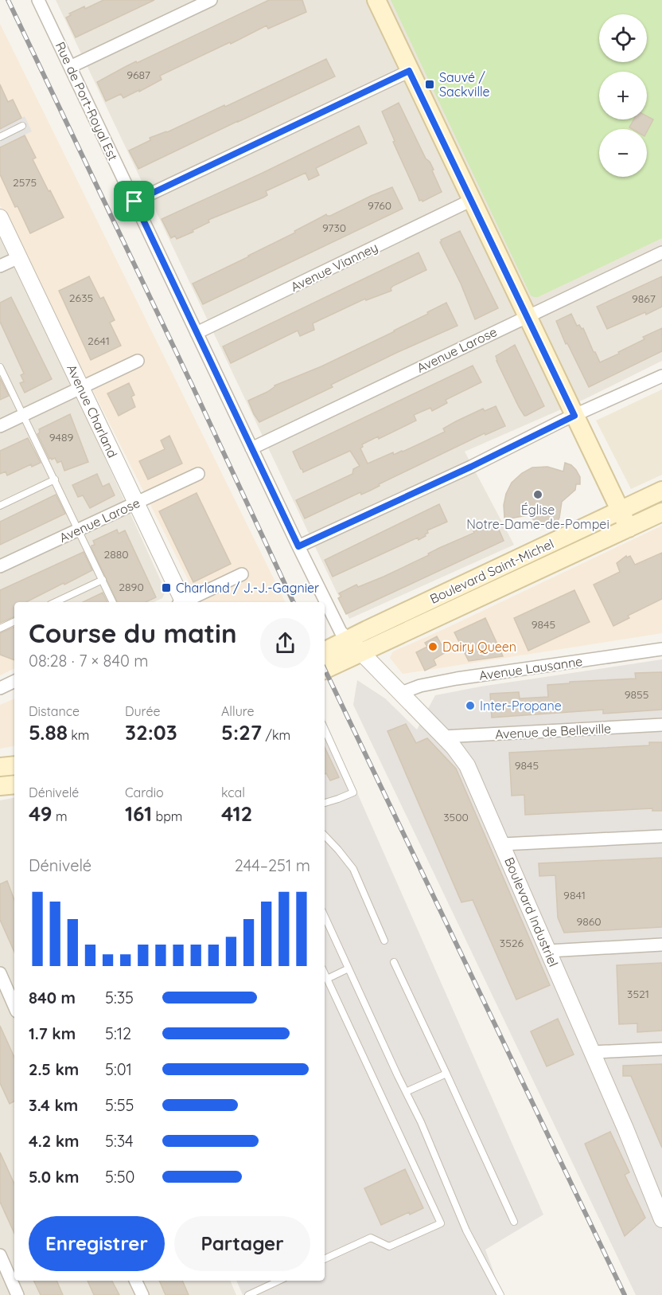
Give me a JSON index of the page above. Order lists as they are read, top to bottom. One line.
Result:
{"streets":{"main road":["Boulevard Saint-Michel"],"street":["Rue de Port-Royal Est","Avenue Vianney","Avenue Larose","Avenue Charland","Avenue Lausanne","Avenue de Belleville","Boulevard Industriel"]},"crossings":[["Rue de Port-Royal Est","Avenue Vianney"],["Rue de Port-Royal Est","Avenue Larose"],["Rue de Port-Royal Est","Boulevard Saint-Michel"],["Rue de Port-Royal Est","Boulevard Industriel"],["Avenue Larose","Avenue Charland"],["Boulevard Saint-Michel","Boulevard Industriel"],["Avenue Lausanne","Boulevard Industriel"],["Avenue de Belleville","Boulevard Industriel"]],"places":{"transit":["Sauvé / Sackville","Charland / J.-J.-Gagnier"],"other":["Église Notre-Dame-de-Pompei","Dairy Queen","Inter-Propane"]},"house_numbers":["9687","2575","9760","9730","2635","9867","2641","9489","2880","2890","9845","9855","9845","3500","9841","9860","3526","3521"],"page":{"map_buttons":["+","−"],"heading":["Course du matin","08:28 · 7 × 840 m"],"stats":[["Distance","5.88 km"],["Durée","32:03"],["Allure","5:27 /km"],["Dénivelé","49 m"],["Cardio","161 bpm"],["kcal","412"]],"chart":["Dénivelé","244–251 m"],"list":[{"name":"840 m","note":"5:35"},{"name":"1.7 km","note":"5:12"},{"name":"2.5 km","note":"5:01"},{"name":"3.4 km","note":"5:55"},{"name":"4.2 km","note":"5:34"},{"name":"5.0 km","note":"5:50"}],"buttons":["Enregistrer","Partager"]}}
